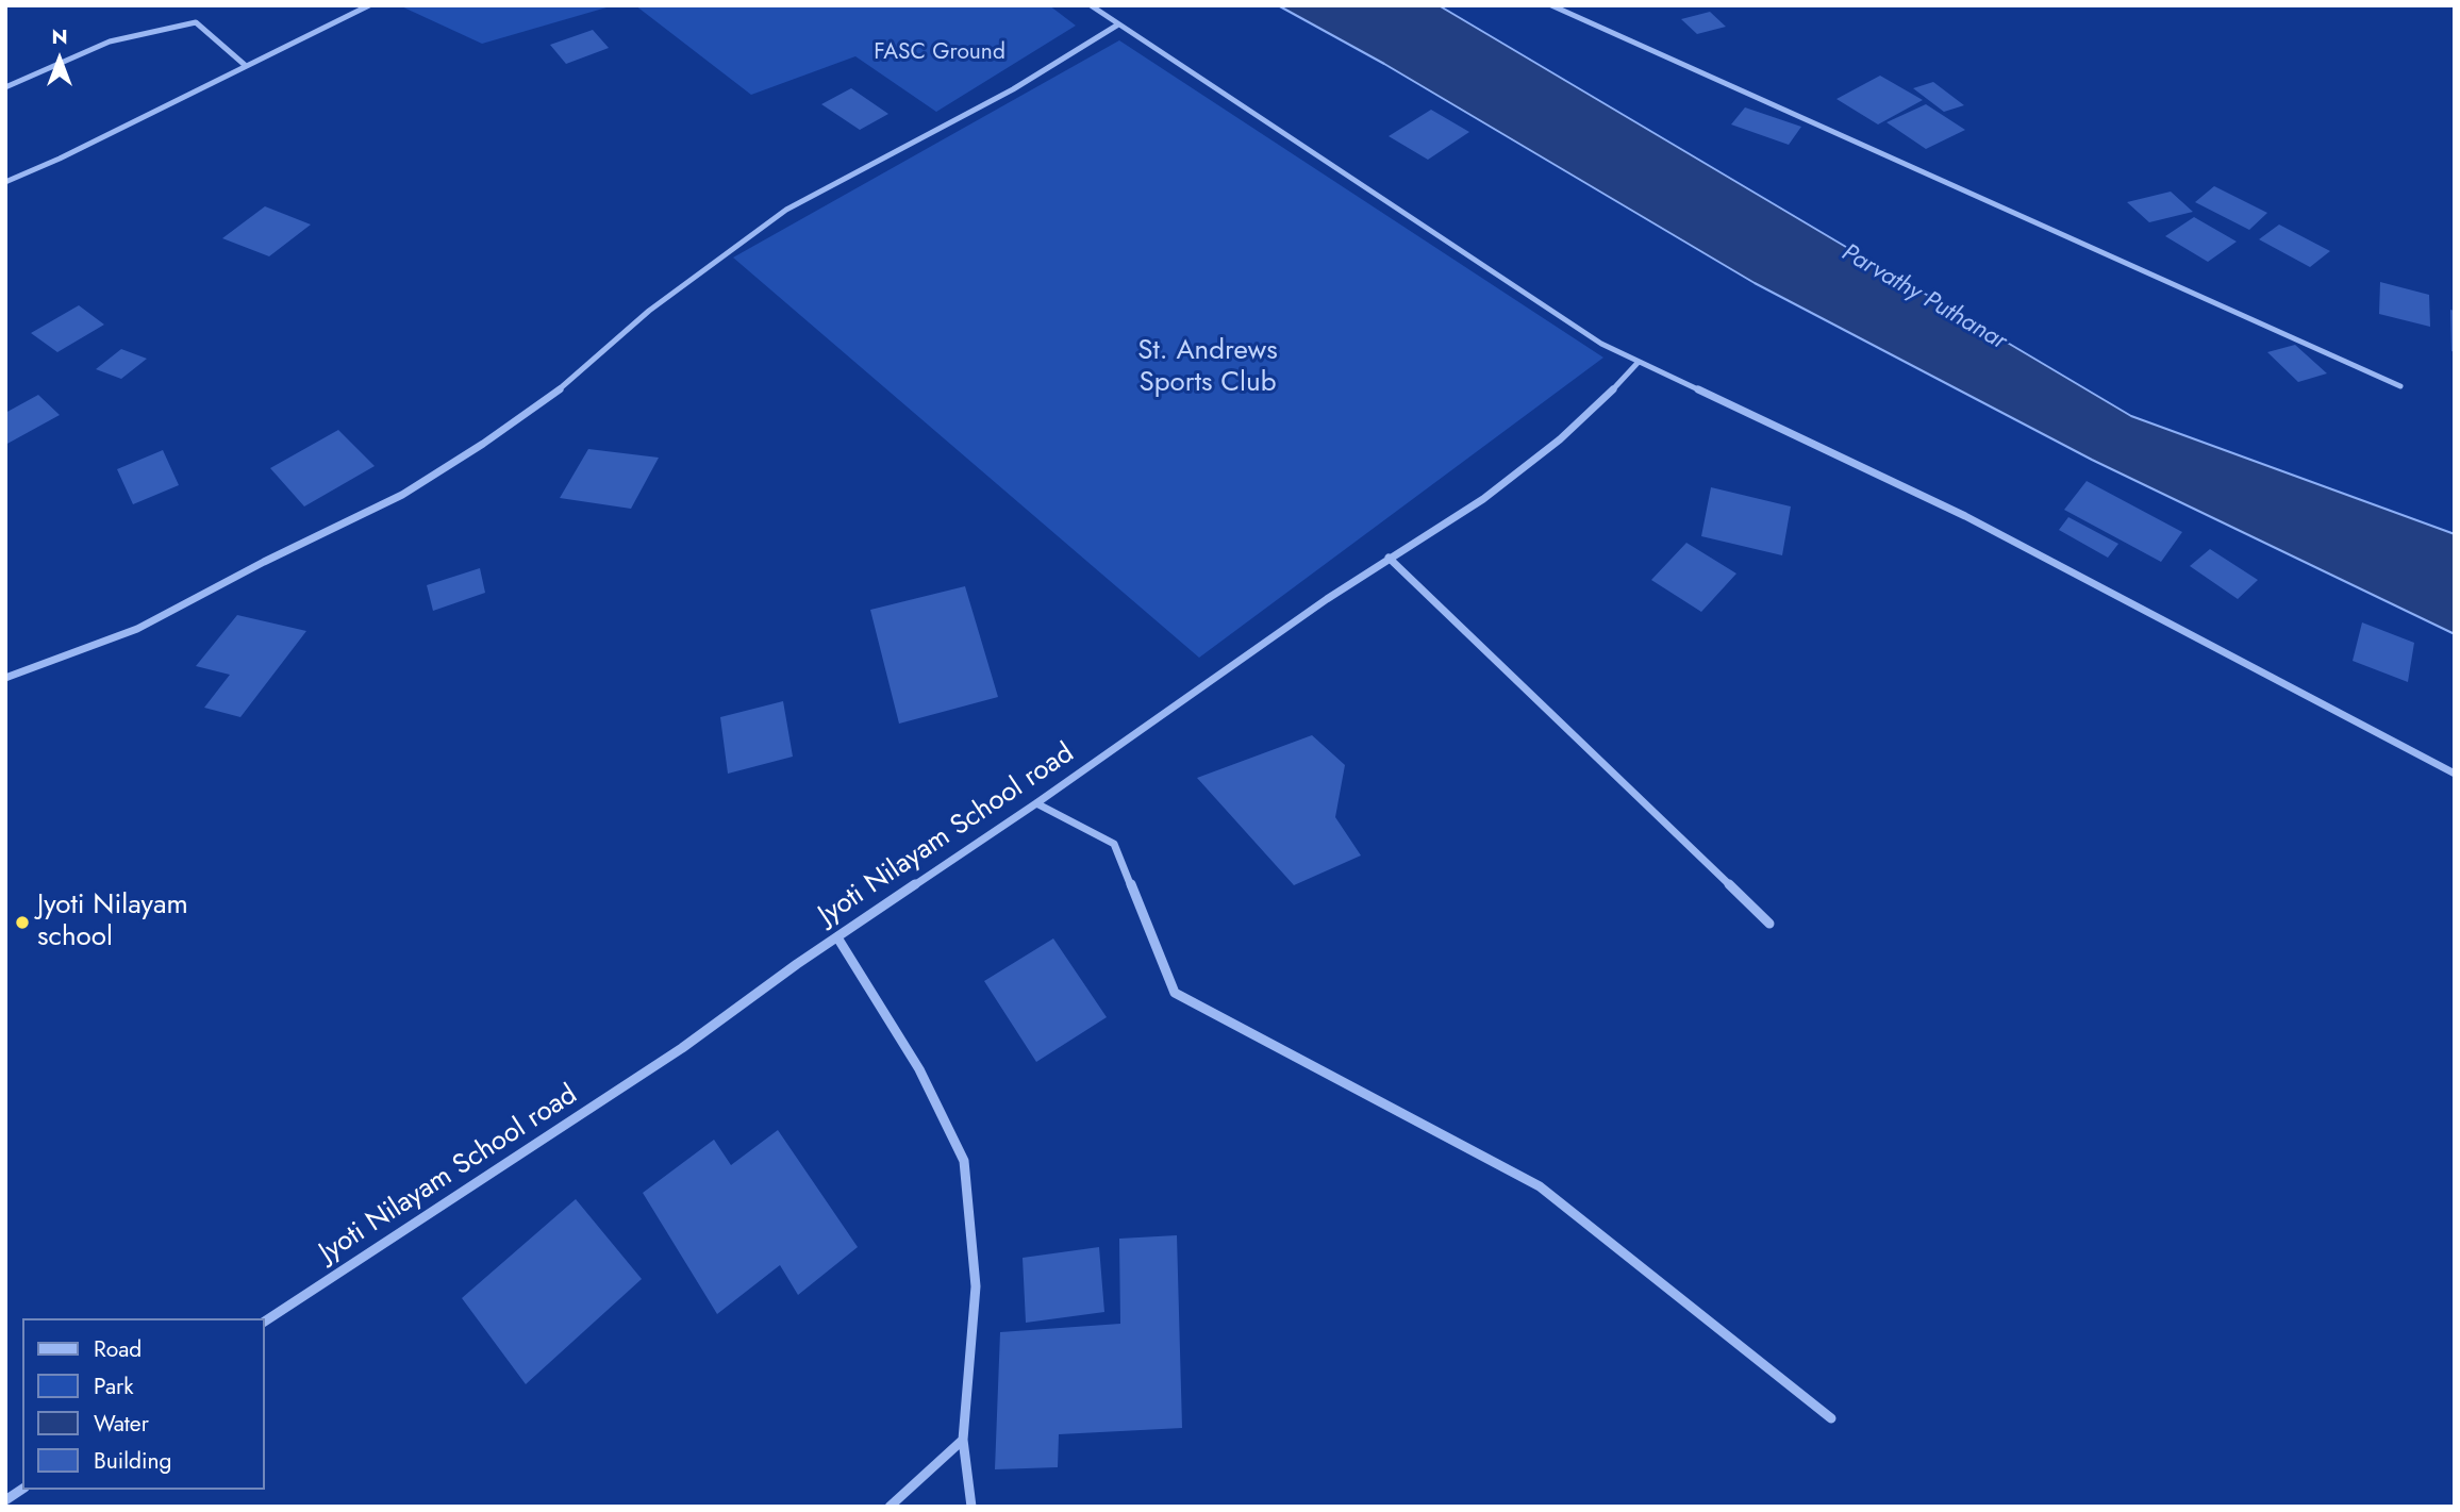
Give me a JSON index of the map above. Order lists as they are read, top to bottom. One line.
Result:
{"streets":{"street":["Jyoti Nilayam School road"]},"water":["Parvathy Puthanar"],"parks":["FASC Ground","St. Andrews Sports Club"],"places":["Jyoti Nilayam school"],"legend":["Road","Park","Water","Building"],"north":"top"}
